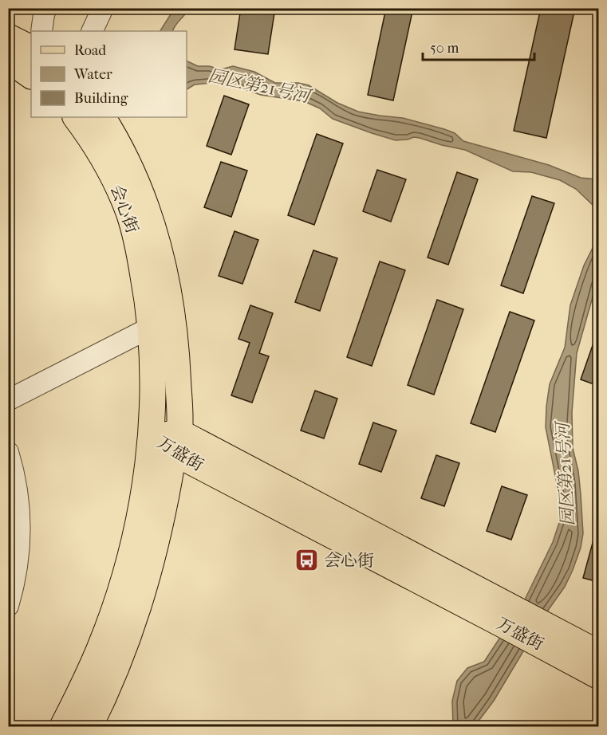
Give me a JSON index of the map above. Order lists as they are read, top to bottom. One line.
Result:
{"streets":{"main road":["会心街","万盛街"]},"crossings":[["会心街","万盛街"]],"water":["园区第21号河"],"places":{"bus stop":["会心街"]},"legend":["Road","Water","Building"],"scale_bar":"50 m"}
